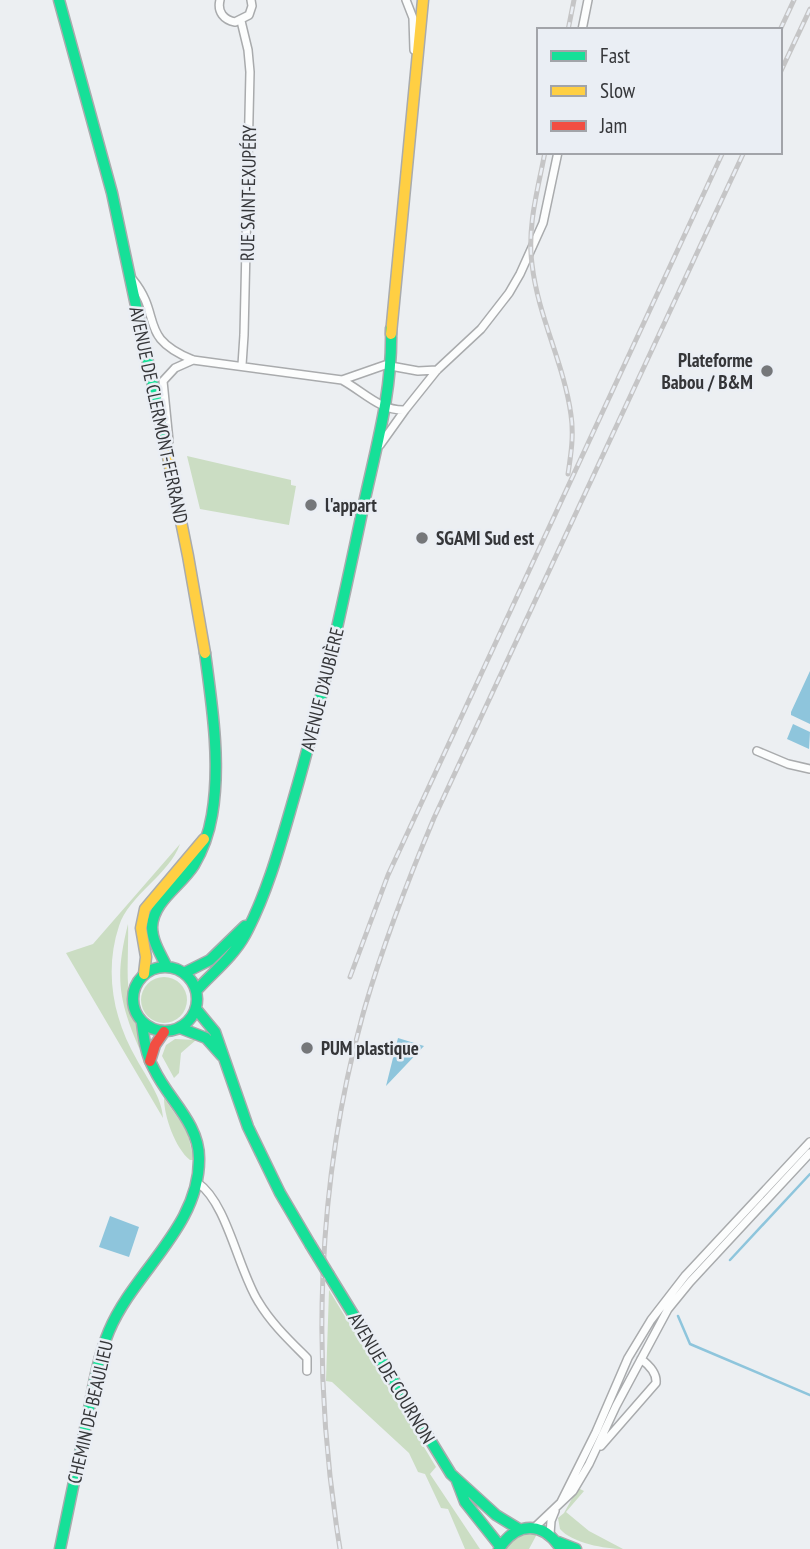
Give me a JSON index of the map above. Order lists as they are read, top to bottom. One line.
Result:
{"streets":{"main road":["AVENUE DE CLERMONT-FERRAND","AVENUE D'AUBIÈRE","AVENUE DE COURNON","CHEMIN DE BEAULIEU"],"street":["RUE SAINT-EXUPÉRY"]},"crossings":[["AVENUE DE CLERMONT-FERRAND","AVENUE D'AUBIÈRE"],["AVENUE DE CLERMONT-FERRAND","CHEMIN DE BEAULIEU"],["AVENUE D'AUBIÈRE","CHEMIN DE BEAULIEU"]],"places":["Plateforme Babou / B&M","l'appart","SGAMI Sud est","PUM plastique"],"legend":["Fast","Slow","Jam"]}
